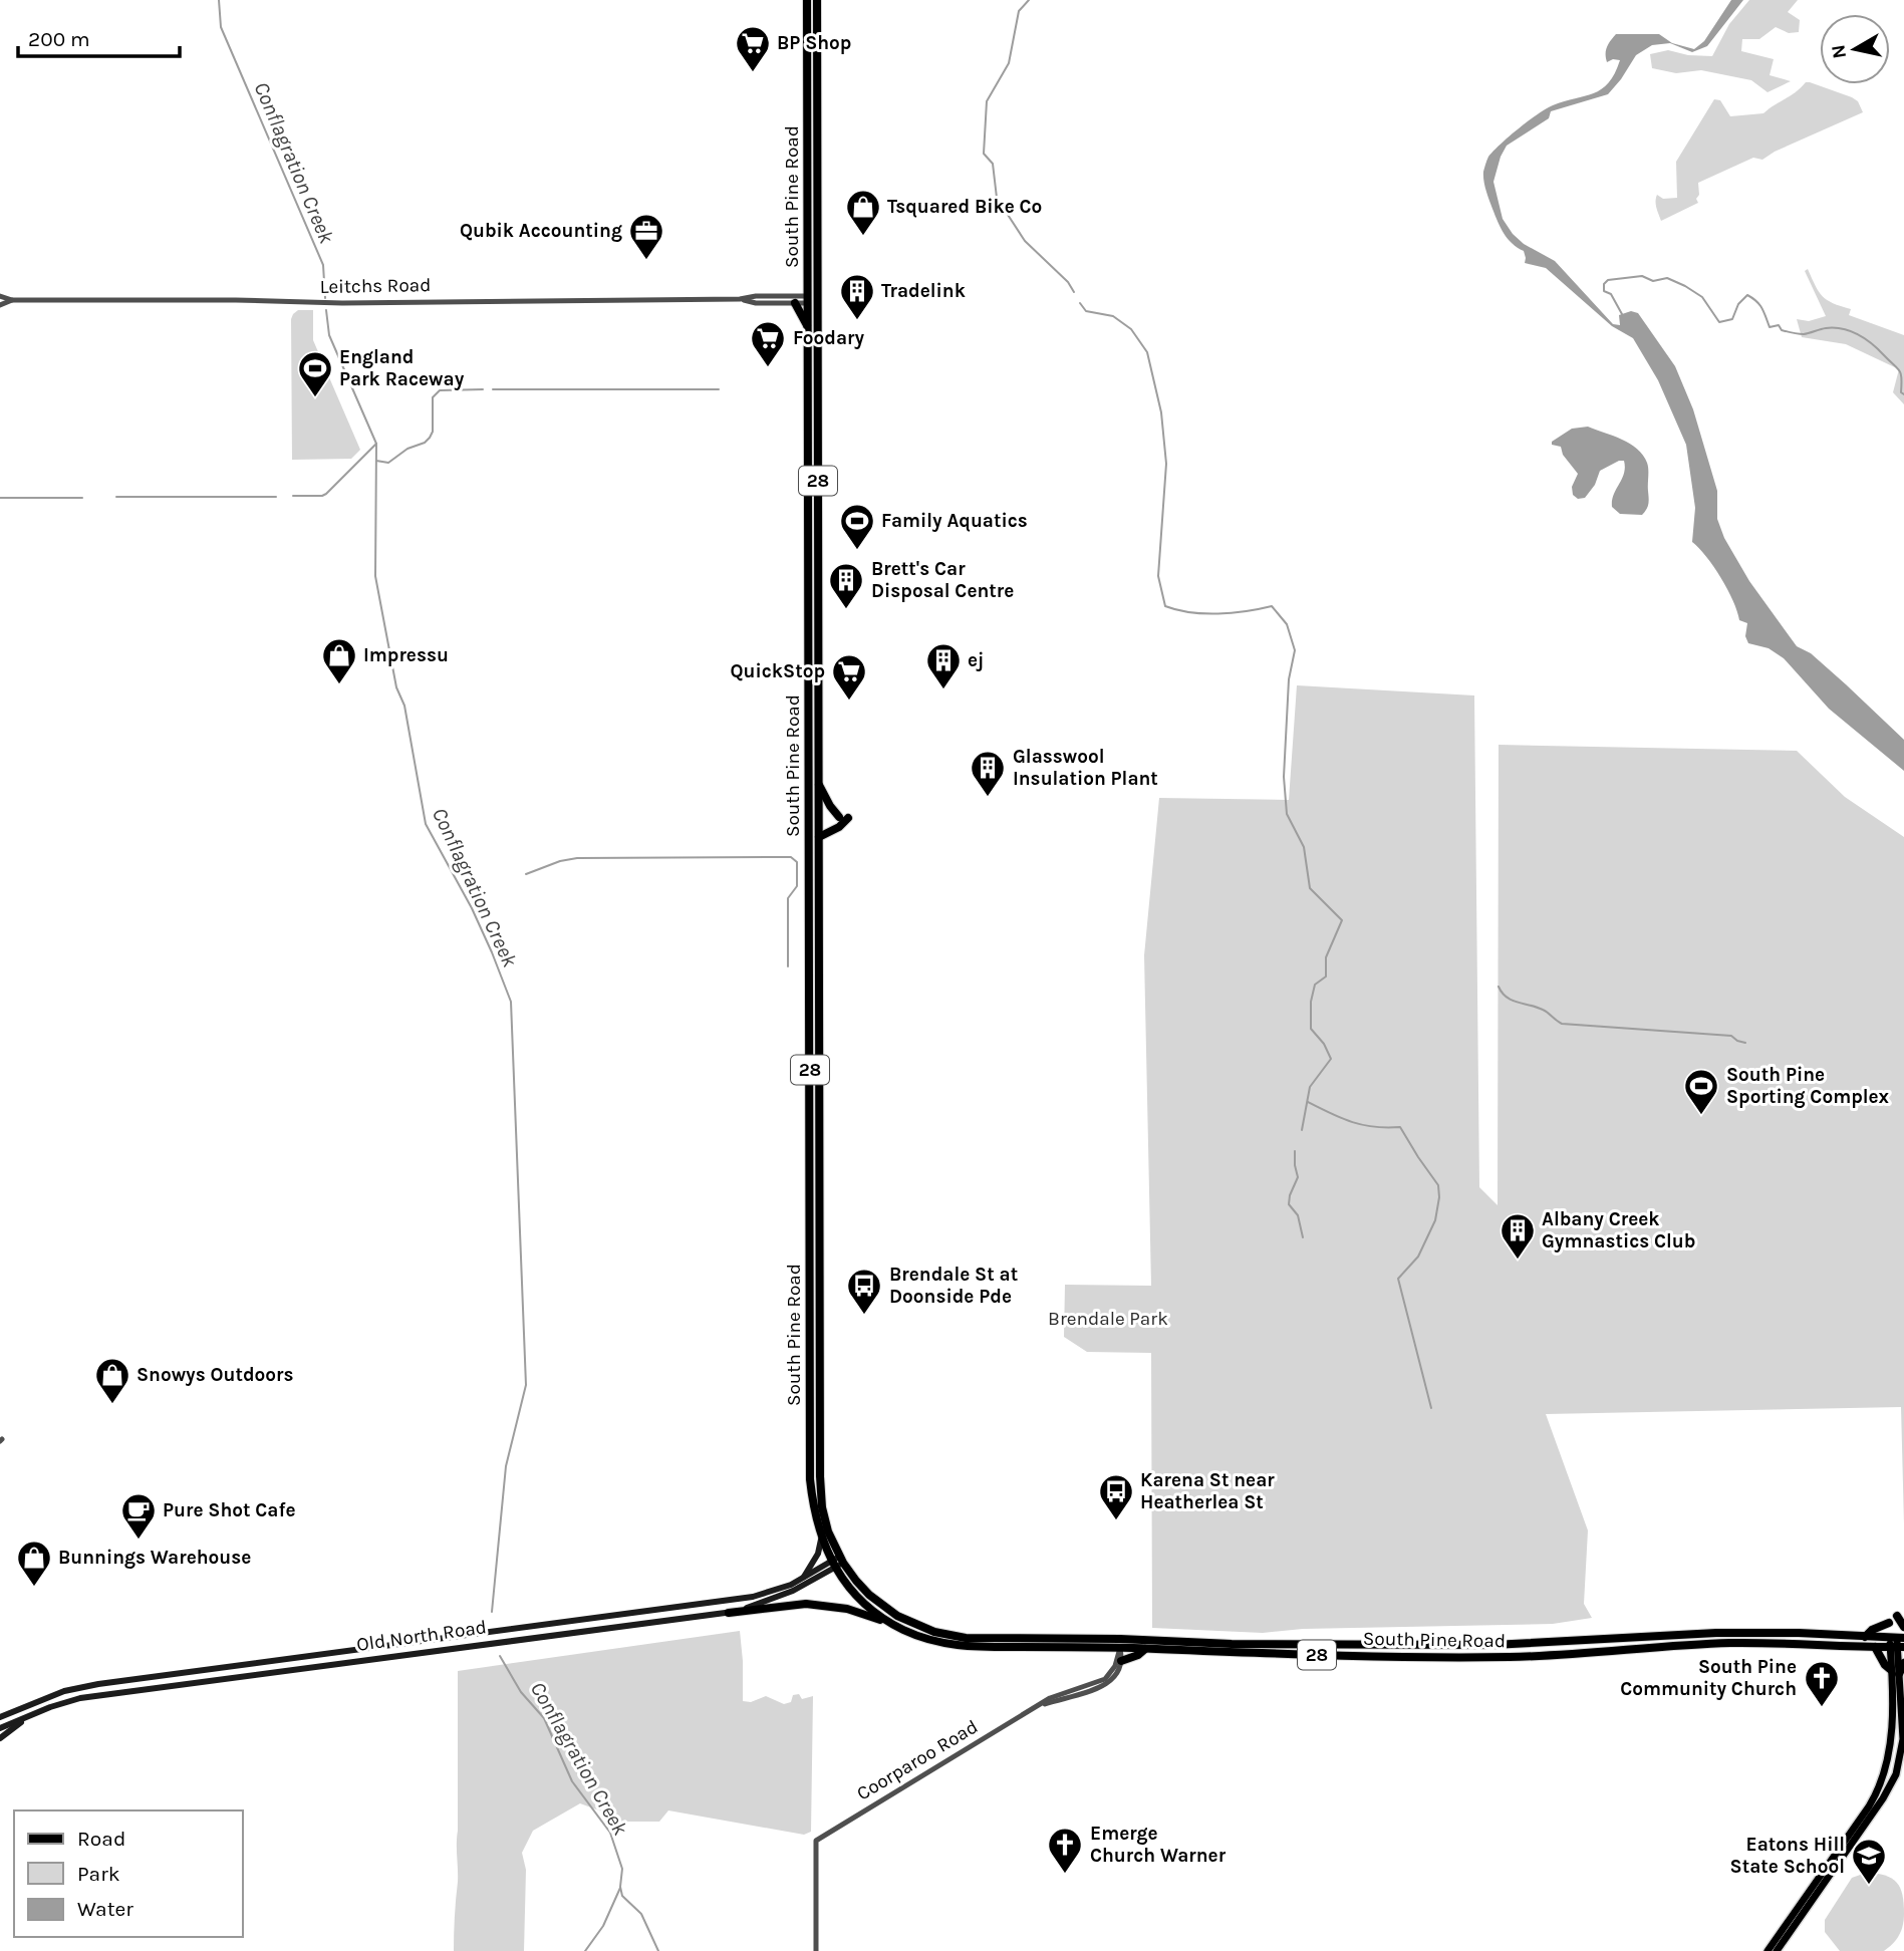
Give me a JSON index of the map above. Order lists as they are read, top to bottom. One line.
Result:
{"streets":{"highway":["South Pine Road","28"],"main road":["Old North Road"],"street":["Leitchs Road","Coorparoo Road"]},"crossings":[["South Pine Road","Leitchs Road"],["South Pine Road","Old North Road"],["South Pine Road","Coorparoo Road"]],"water":["Conflagration Creek"],"parks":["Brendale Park"],"places":{"supermarket":["BP Shop","Foodary","QuickStop"],"shop":["Tsquared Bike Co","Impressu","Snowys Outdoors","Bunnings Warehouse"],"office":["Qubik Accounting"],"building":["Tradelink","Brett's Car Disposal Centre","ej","Glasswool Insulation Plant","Albany Creek Gymnastics Club"],"sports":["England Park Raceway","Family Aquatics","South Pine Sporting Complex"],"bus stop":["Brendale St at Doonside Pde","Karena St near Heatherlea St"],"cafe":["Pure Shot Cafe"],"church":["South Pine Community Church","Emerge Church Warner"],"school or university":["Eatons Hill State School"]},"legend":["Road","Park","Water"],"scale_bar":"200 m","north":"left"}
